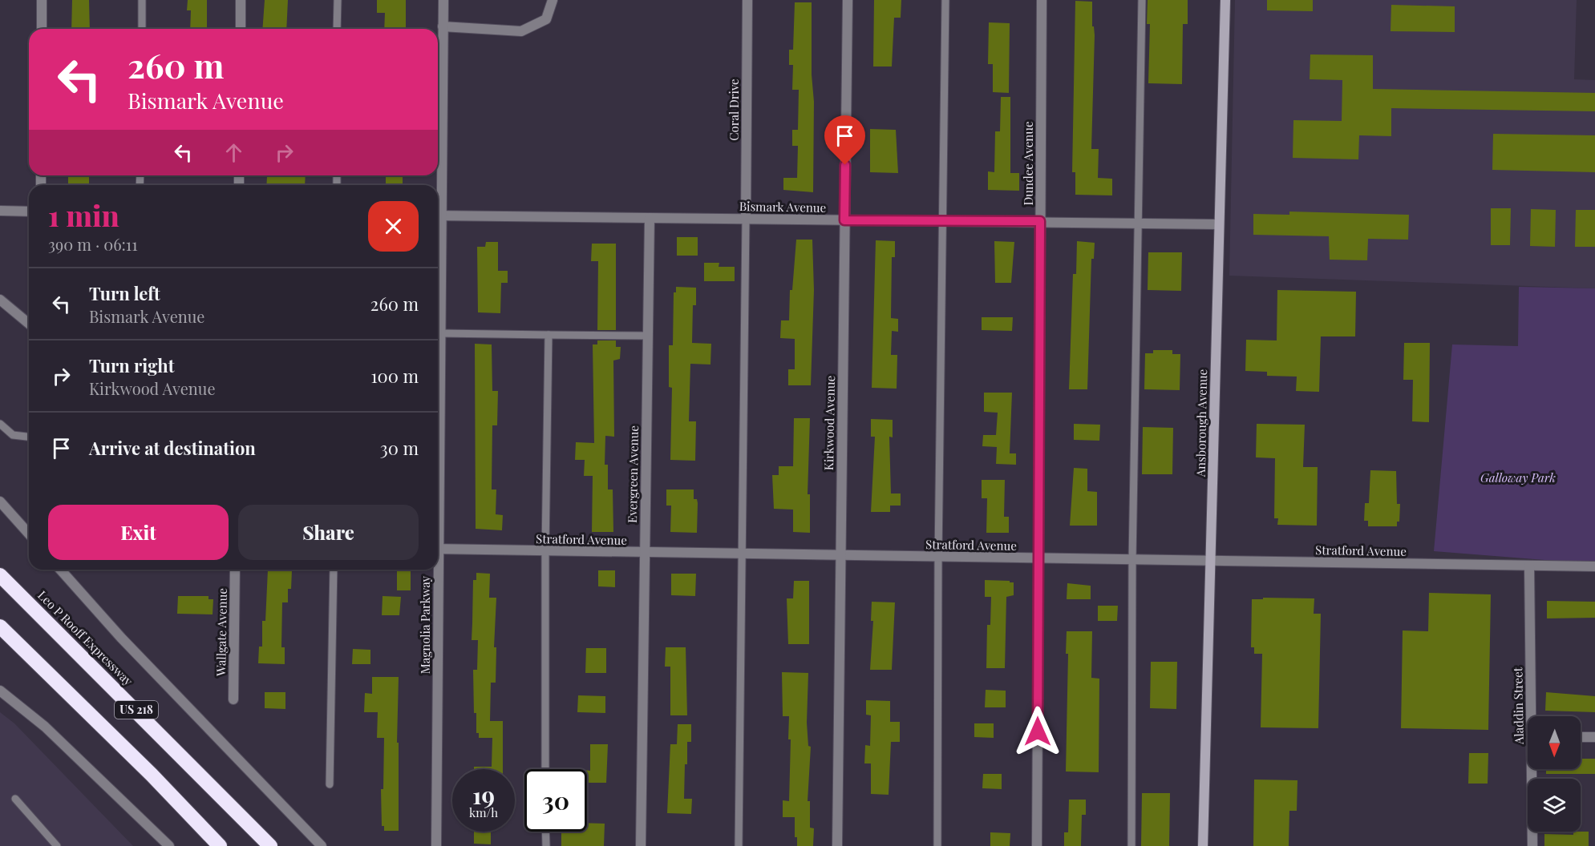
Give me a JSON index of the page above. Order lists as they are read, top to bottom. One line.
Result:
{"streets":{"highway":["Leo P Rooff Expressway","US 218"],"main road":["Ansborough Avenue"],"street":["Coral Drive","Dundee Avenue","Bismark Avenue","Kirkwood Avenue","Evergreen Avenue","Stratford Avenue","Magnolia Parkway","Wallgate Avenue","Aladdin Street"]},"crossings":[["Coral Drive","Bismark Avenue"],["Dundee Avenue","Bismark Avenue"],["Dundee Avenue","Stratford Avenue"],["Bismark Avenue","Kirkwood Avenue"],["Bismark Avenue","Ansborough Avenue"],["Bismark Avenue","Evergreen Avenue"],["Bismark Avenue","Magnolia Parkway"],["Kirkwood Avenue","Stratford Avenue"],["Ansborough Avenue","Stratford Avenue"],["Evergreen Avenue","Stratford Avenue"],["Stratford Avenue","Aladdin Street"]],"parks":["Galloway Park"],"north":"bottom","page":{"turn":["260 m","Bismark Avenue"],"heading":["1 min","390 m · 06:11"],"list":[{"name":"Turn left","note":"Bismark Avenue","value":"260 m"},{"name":"Turn right","note":"Kirkwood Avenue","value":"100 m"},{"name":"Arrive at destination","value":"30 m"}],"buttons":["Exit","Share"],"speed":"19 km/h","limit":"30"}}
